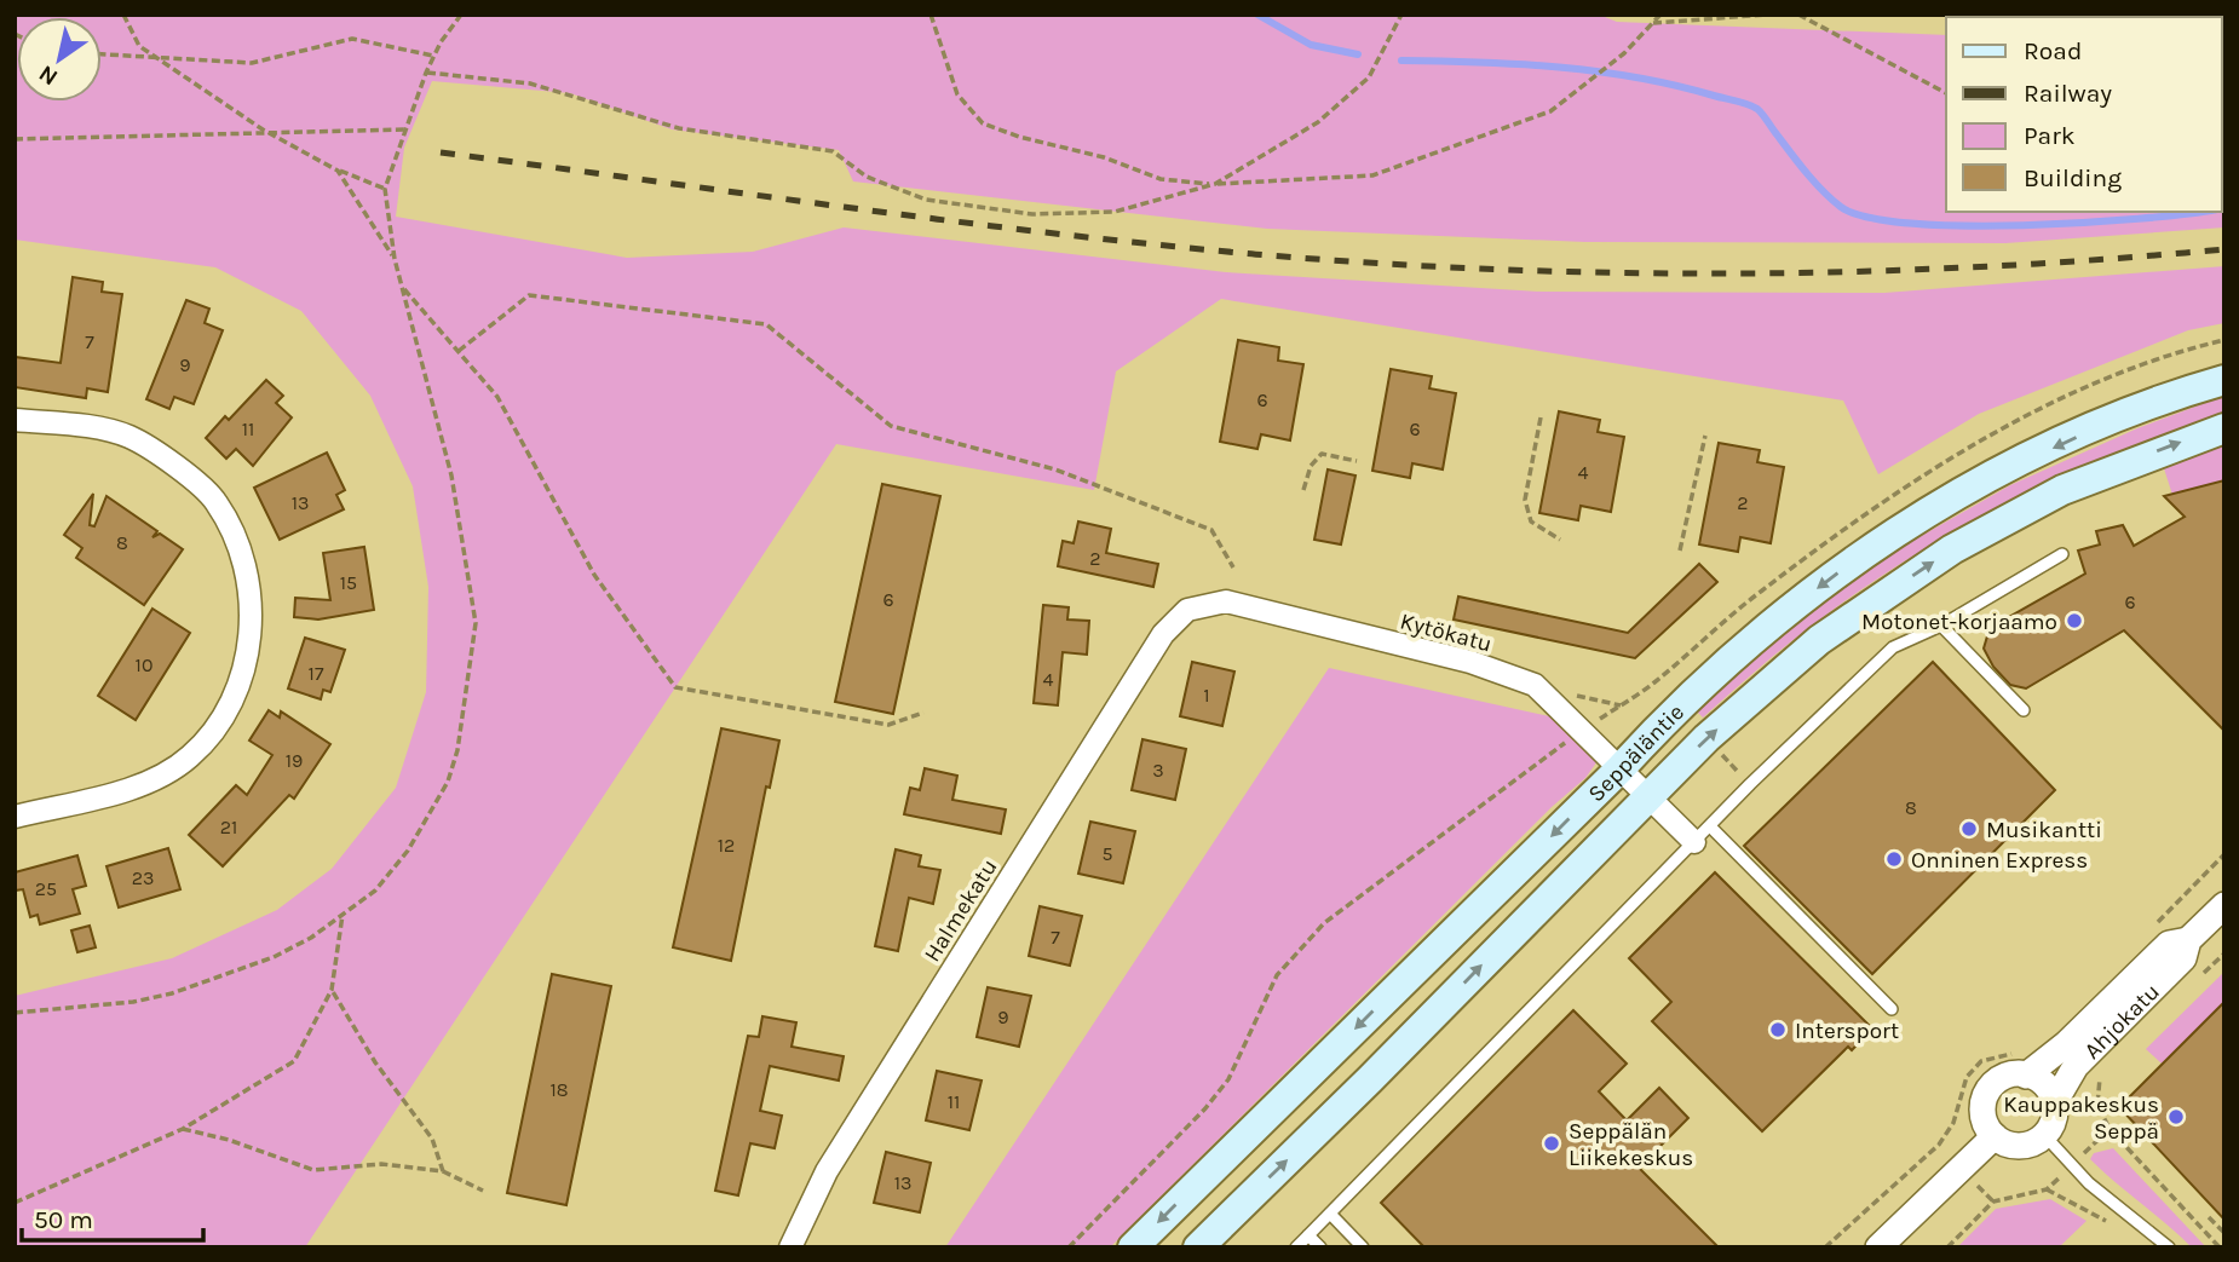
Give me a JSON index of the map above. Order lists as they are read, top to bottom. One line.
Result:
{"streets":{"main road":["Seppäläntie"],"street":["Kytökatu","Halmekatu","Ahjokatu"]},"crossings":[["Kytökatu","Seppäläntie"],["Kytökatu","Halmekatu"]],"places":["Motonet-korjaamo","Musikantti","Onninen Express","Intersport","Kauppakeskus Seppä","Seppälän Liikekeskus"],"house_numbers":["7","9","6","11","6","4","13","2","8","2","15","6","6","10","17","4","1","19","3","8","21","12","5","23","25","7","9","18","11","13"],"legend":["Road","Railway","Park","Building"],"scale_bar":"50 m","north":"bottom left"}
